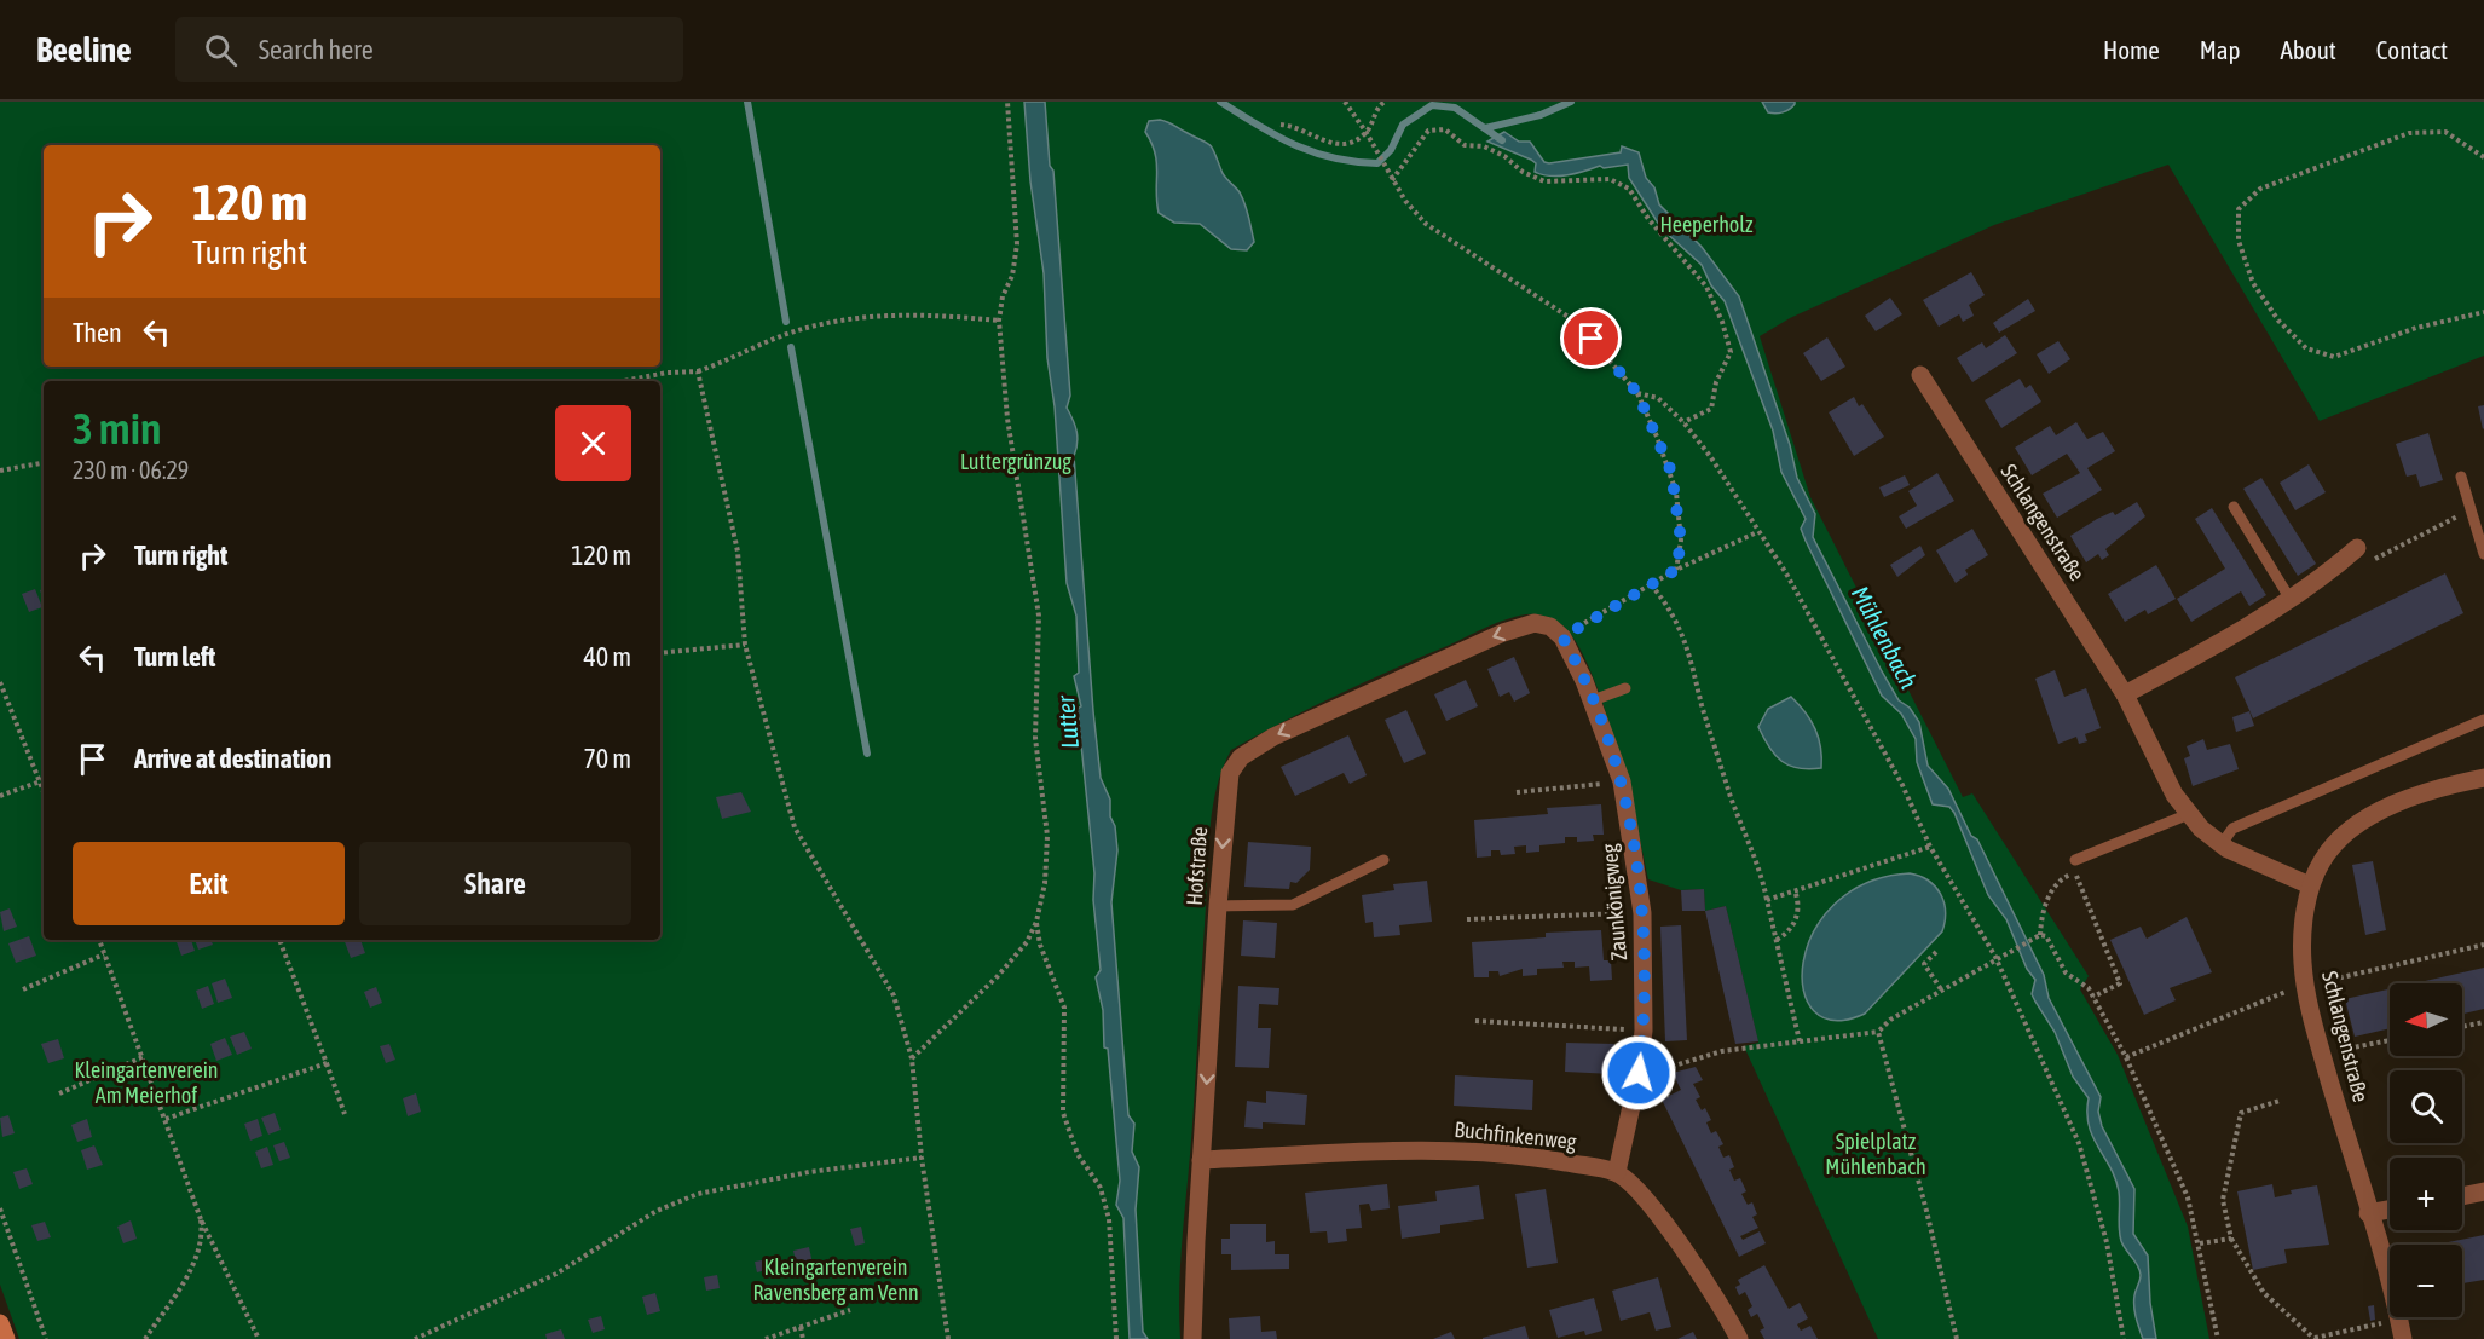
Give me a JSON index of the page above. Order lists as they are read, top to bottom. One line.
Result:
{"streets":{"street":["Schlangenstraße","Hofstraße","Zaunkönigweg","Buchfinkenweg"]},"crossings":[["Hofstraße","Zaunkönigweg"],["Hofstraße","Buchfinkenweg"],["Zaunkönigweg","Buchfinkenweg"]],"one_way":["Hofstraße"],"water":["Mühlenbach","Lutter"],"parks":["Heeperholz","Luttergrünzug","Kleingartenverein Am Meierhof","Spielplatz Mühlenbach","Kleingartenverein Ravensberg am Venn"],"north":"left","page":{"header":"Beeline","search":"Search here","nav":["Home","Map","About","Contact"],"turn":["120 m","Turn right"],"then":"Then","heading":["3 min","230 m · 06:29"],"list":[{"name":"Turn right","value":"120 m"},{"name":"Turn left","value":"40 m"},{"name":"Arrive at destination","value":"70 m"}],"buttons":["Exit","Share"],"map_buttons":["+","−"]}}
